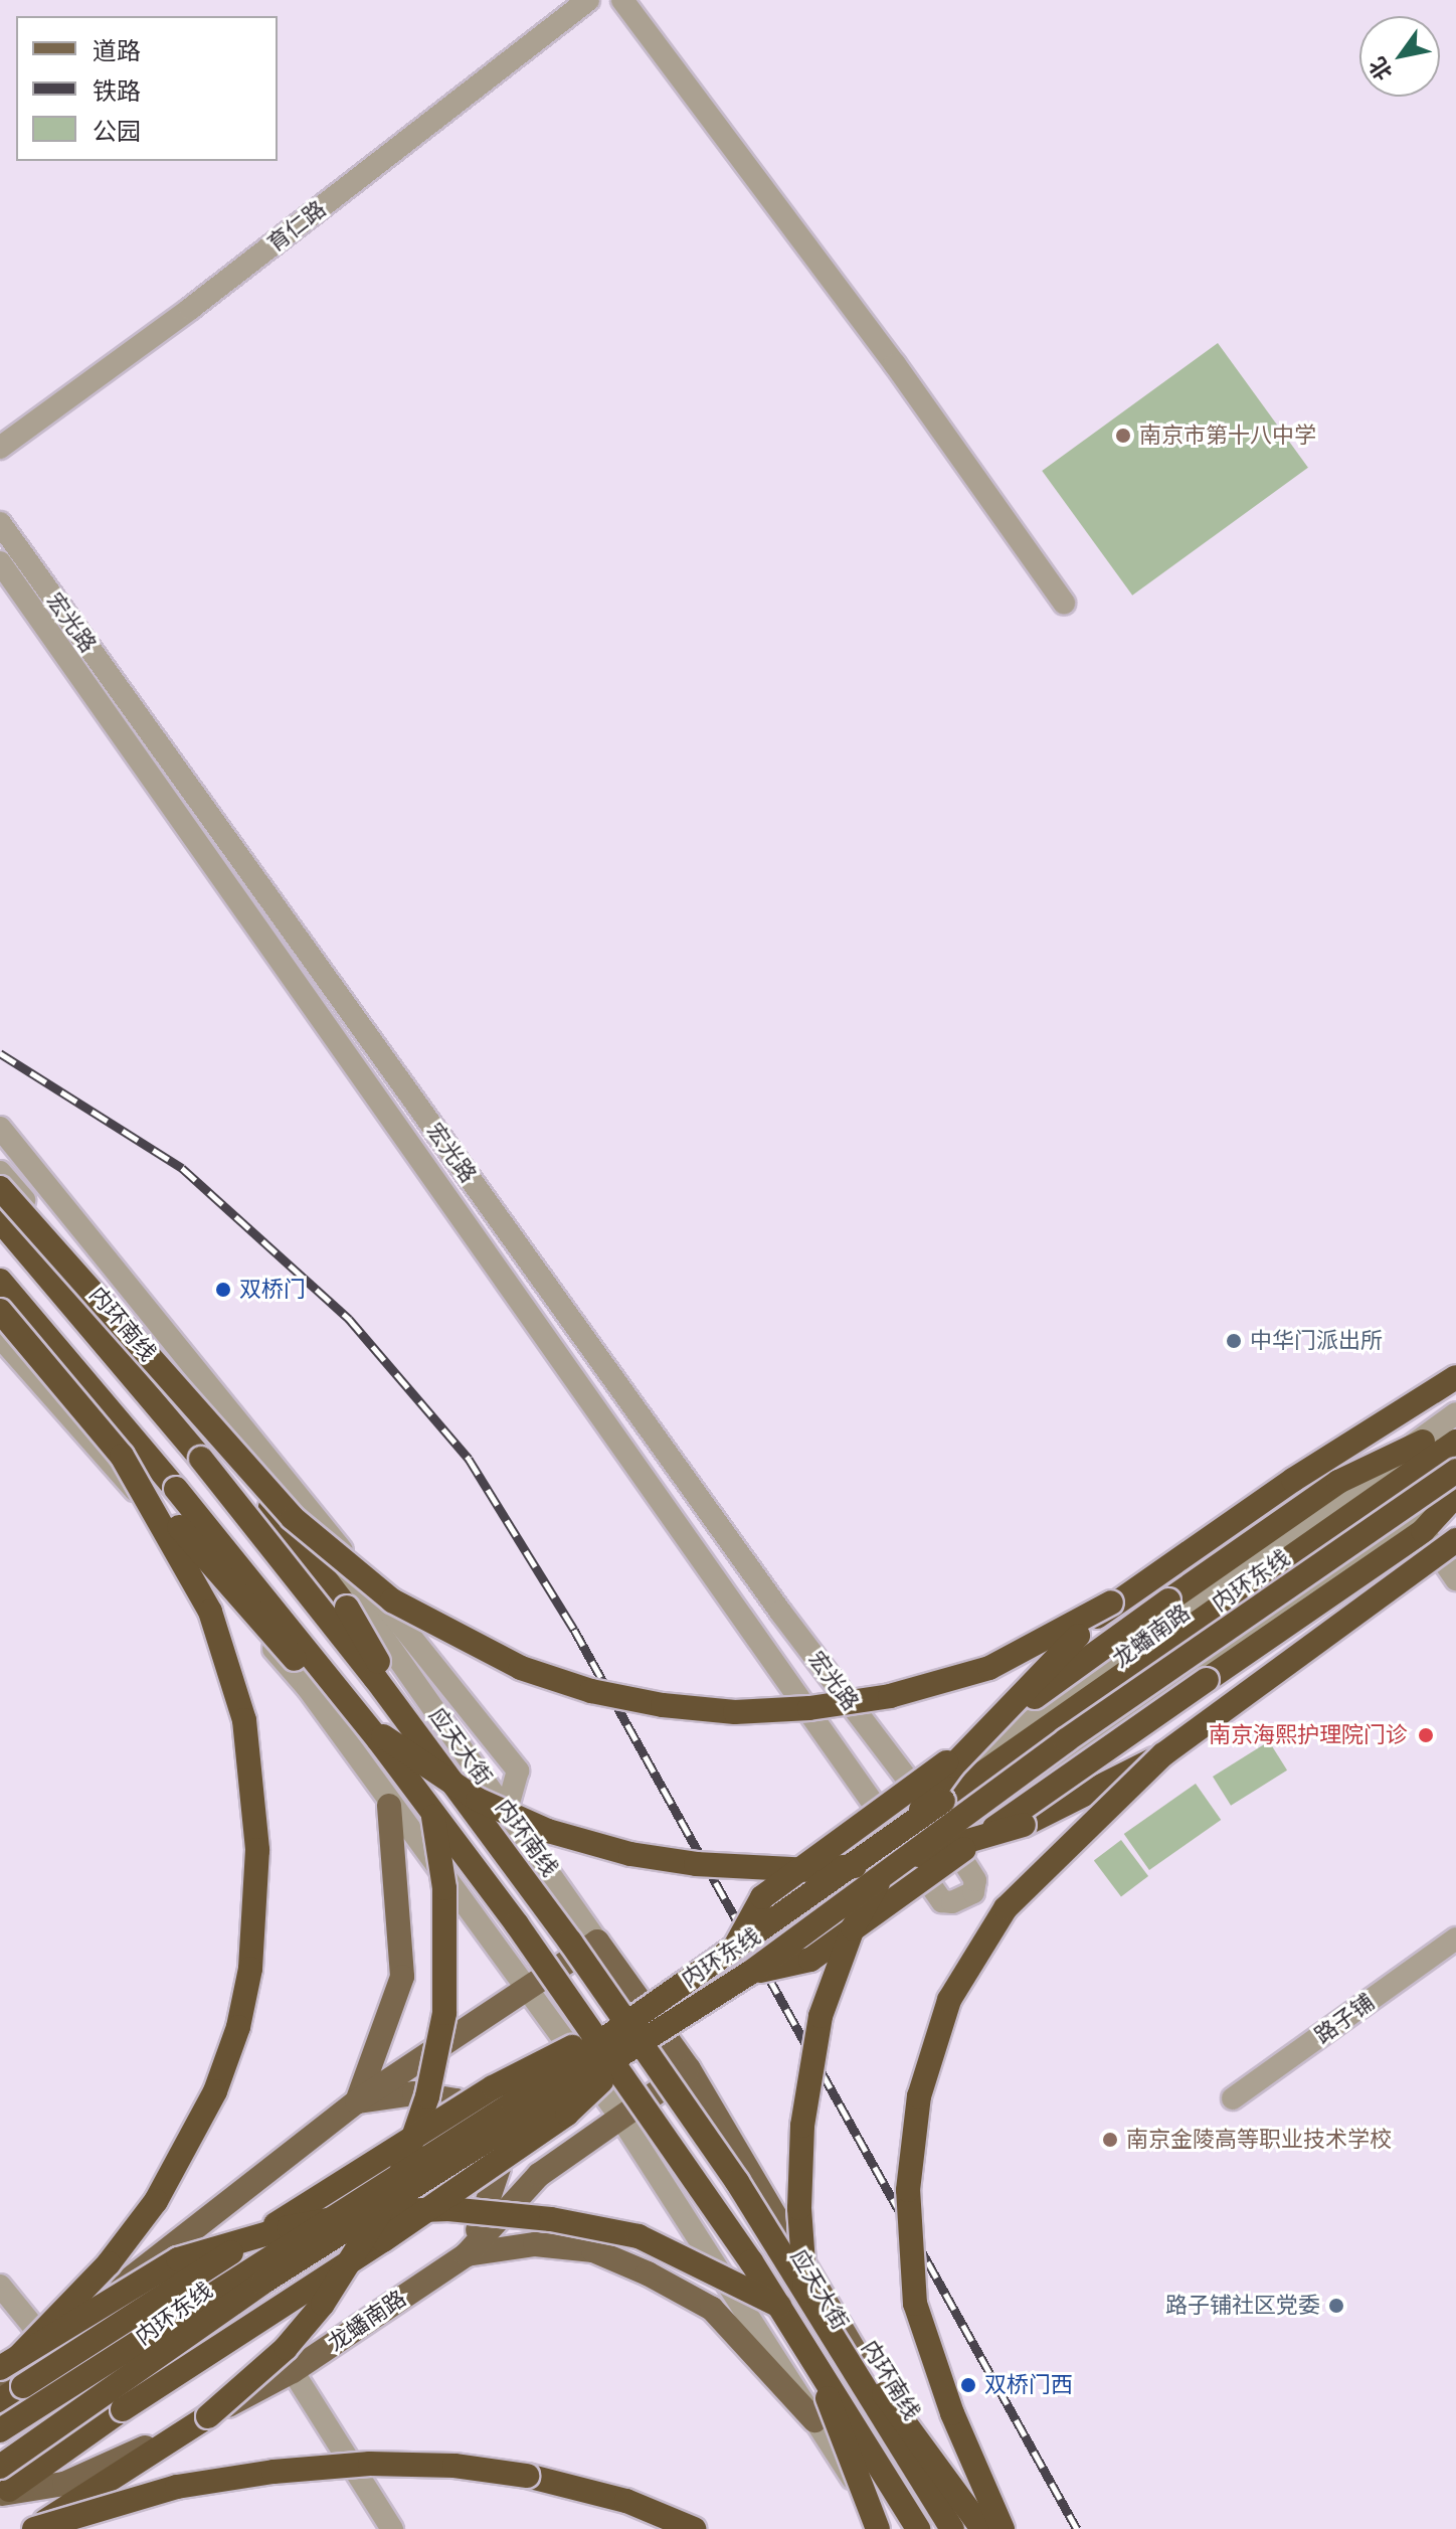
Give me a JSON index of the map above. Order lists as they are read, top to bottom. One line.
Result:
{"streets":{"highway":["内环南线","内环东线"],"main road":["龙蟠南路","应天大街"],"street":["育仁路","宏光路","路子铺"]},"crossings":[["宏光路","龙蟠南路"],["内环东线","龙蟠南路"],["龙蟠南路","应天大街"]],"places":["南京市第十八中学","双桥门","中华门派出所","南京海熙护理院门诊","南京金陵高等职业技术学校","路子铺社区党委","双桥门西"],"legend":["道路","铁路","公园"],"north":"bottom left"}
